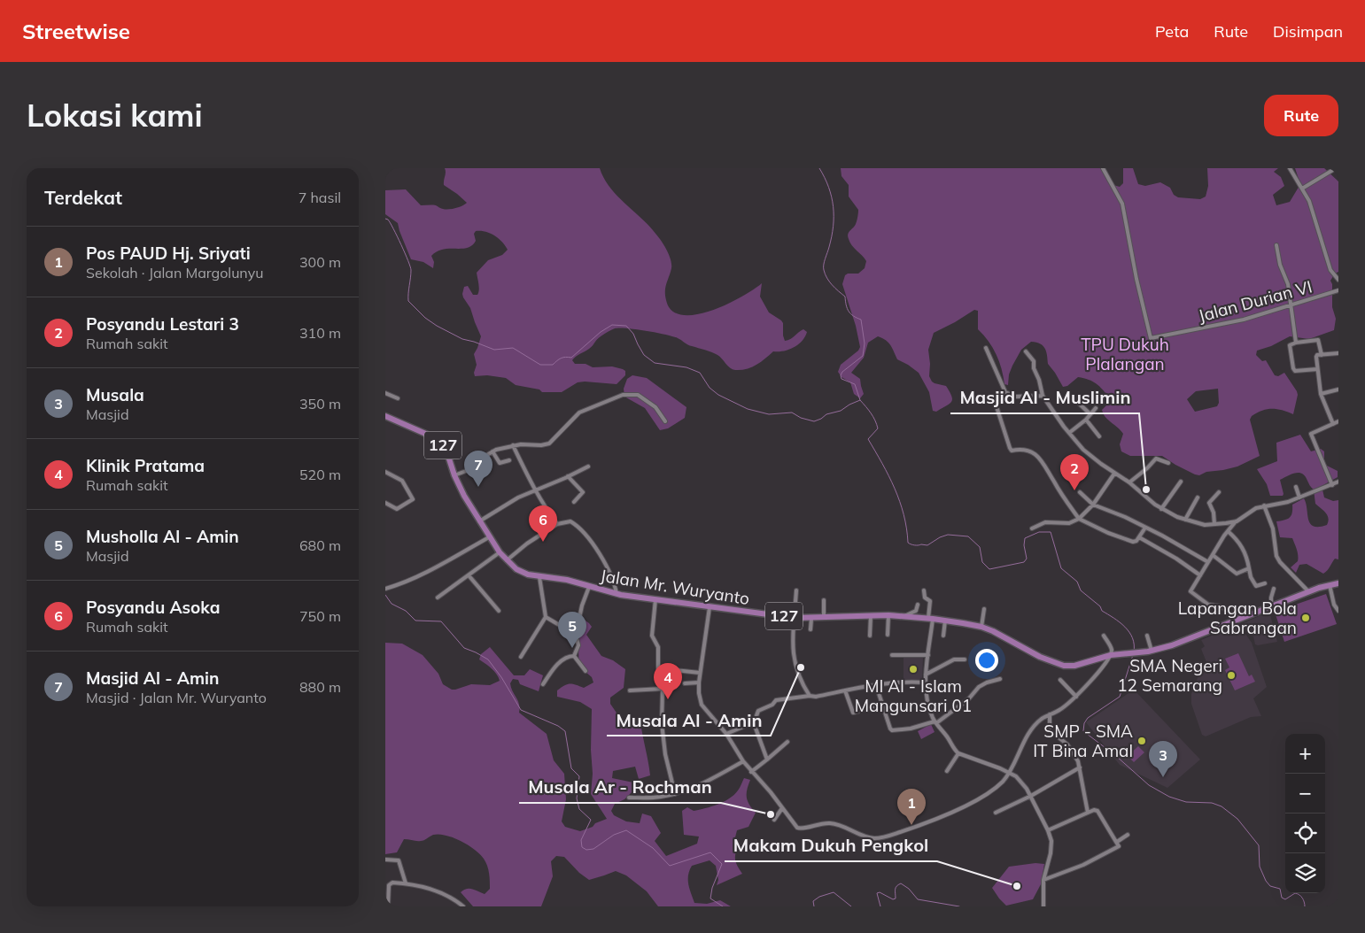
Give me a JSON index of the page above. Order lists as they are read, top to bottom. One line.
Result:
{"streets":{"main road":["127","Jalan Mr. Wuryanto"],"street":["Jalan Durian VI"]},"parks":["TPU Dukuh Plalangan"],"places":["Masjid Al - Muslimin","Lapangan Bola Sabrangan","Musala Al - Amin","MI Al - Islam Mangunsari 01","SMA Negeri 12 Semarang","SMP - SMA IT Bina Amal","Musala Ar - Rochman","Makam Dukuh Pengkol"],"page":{"header":"Streetwise","nav":["Peta","Rute","Disimpan"],"buttons":"Rute","title":"Lokasi kami","heading":["Terdekat","7 hasil"],"list":[{"mark":"1","name":"Pos PAUD Hj. Sriyati","note":"Sekolah · Jalan Margolunyu","value":"300 m"},{"mark":"2","name":"Posyandu Lestari 3","note":"Rumah sakit","value":"310 m"},{"mark":"3","name":"Musala","note":"Masjid","value":"350 m"},{"mark":"4","name":"Klinik Pratama","note":"Rumah sakit","value":"520 m"},{"mark":"5","name":"Musholla Al - Amin","note":"Masjid","value":"680 m"},{"mark":"6","name":"Posyandu Asoka","note":"Rumah sakit","value":"750 m"},{"mark":"7","name":"Masjid Al - Amin","note":"Masjid · Jalan Mr. Wuryanto","value":"880 m"}],"pins":["7","2","6","5","4","3","1"],"map_buttons":["+","−"]}}
